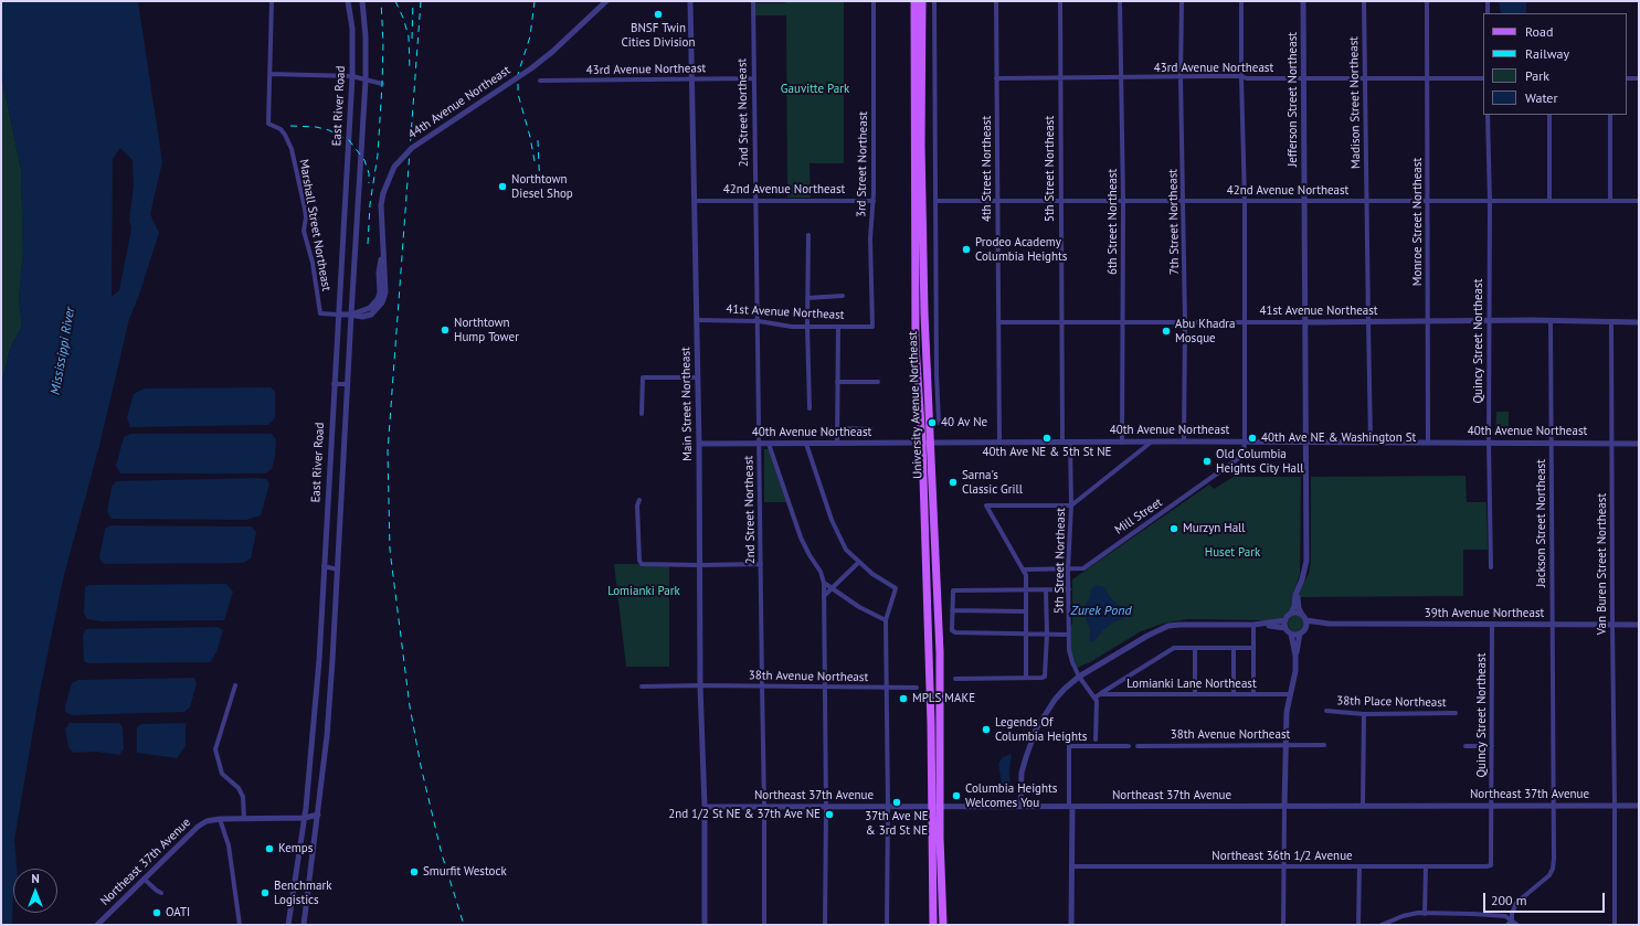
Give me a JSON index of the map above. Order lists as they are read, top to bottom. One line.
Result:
{"streets":{"main road":["University Avenue Northeast"],"street":["43rd Avenue Northeast","Jefferson Street Northeast","44th Avenue Northeast","Madison Street Northeast","East River Road","2nd Street Northeast","3rd Street Northeast","4th Street Northeast","5th Street Northeast","42nd Avenue Northeast","6th Street Northeast","7th Street Northeast","Monroe Street Northeast","Marshall Street Northeast","41st Avenue Northeast","Quincy Street Northeast","Main Street Northeast","40th Avenue Northeast","Mill Street","Jackson Street Northeast","Van Buren Street Northeast","39th Avenue Northeast","38th Avenue Northeast","Lomianki Lane Northeast","38th Place Northeast","Northeast 37th Avenue","Northeast 36th 1/2 Avenue"]},"crossings":[["43rd Avenue Northeast","Jefferson Street Northeast"],["43rd Avenue Northeast","Madison Street Northeast"],["43rd Avenue Northeast","2nd Street Northeast"],["43rd Avenue Northeast","4th Street Northeast"],["43rd Avenue Northeast","5th Street Northeast"],["43rd Avenue Northeast","6th Street Northeast"],["43rd Avenue Northeast","7th Street Northeast"],["43rd Avenue Northeast","Monroe Street Northeast"],["43rd Avenue Northeast","Main Street Northeast"],["Jefferson Street Northeast","42nd Avenue Northeast"],["Jefferson Street Northeast","41st Avenue Northeast"],["Jefferson Street Northeast","40th Avenue Northeast"],["Jefferson Street Northeast","39th Avenue Northeast"],["44th Avenue Northeast","East River Road"],["Madison Street Northeast","42nd Avenue Northeast"],["Madison Street Northeast","41st Avenue Northeast"],["Madison Street Northeast","40th Avenue Northeast"],["East River Road","Marshall Street Northeast"],["East River Road","Northeast 37th Avenue"],["2nd Street Northeast","42nd Avenue Northeast"],["2nd Street Northeast","41st Avenue Northeast"],["2nd Street Northeast","40th Avenue Northeast"],["2nd Street Northeast","38th Avenue Northeast"],["2nd Street Northeast","Northeast 37th Avenue"],["3rd Street Northeast","42nd Avenue Northeast"],["3rd Street Northeast","41st Avenue Northeast"],["4th Street Northeast","42nd Avenue Northeast"],["4th Street Northeast","41st Avenue Northeast"],["4th Street Northeast","40th Avenue Northeast"],["5th Street Northeast","42nd Avenue Northeast"],["5th Street Northeast","41st Avenue Northeast"],["5th Street Northeast","40th Avenue Northeast"],["5th Street Northeast","Mill Street"],["42nd Avenue Northeast","6th Street Northeast"],["42nd Avenue Northeast","7th Street Northeast"],["42nd Avenue Northeast","Monroe Street Northeast"],["42nd Avenue Northeast","Quincy Street Northeast"],["42nd Avenue Northeast","Main Street Northeast"],["42nd Avenue Northeast","University Avenue Northeast"],["6th Street Northeast","41st Avenue Northeast"],["6th Street Northeast","40th Avenue Northeast"],["7th Street Northeast","41st Avenue Northeast"],["7th Street Northeast","40th Avenue Northeast"],["Monroe Street Northeast","41st Avenue Northeast"],["Monroe Street Northeast","40th Avenue Northeast"],["41st Avenue Northeast","Quincy Street Northeast"],["41st Avenue Northeast","Main Street Northeast"],["41st Avenue Northeast","Jackson Street Northeast"],["41st Avenue Northeast","Van Buren Street Northeast"],["Quincy Street Northeast","40th Avenue Northeast"],["Quincy Street Northeast","39th Avenue Northeast"],["Quincy Street Northeast","Northeast 37th Avenue"],["Quincy Street Northeast","Northeast 36th 1/2 Avenue"],["Main Street Northeast","40th Avenue Northeast"],["Main Street Northeast","38th Avenue Northeast"],["Main Street Northeast","Northeast 37th Avenue"],["University Avenue Northeast","40th Avenue Northeast"],["University Avenue Northeast","Northeast 37th Avenue"],["40th Avenue Northeast","Mill Street"],["40th Avenue Northeast","Jackson Street Northeast"],["40th Avenue Northeast","Van Buren Street Northeast"],["Jackson Street Northeast","39th Avenue Northeast"],["Jackson Street Northeast","Northeast 37th Avenue"],["Van Buren Street Northeast","39th Avenue Northeast"],["Van Buren Street Northeast","Northeast 37th Avenue"]],"water":["Mississippi River","Zurek Pond"],"parks":["Gauvitte Park","Huset Park","Lomianki Park"],"places":["BNSF Twin Cities Division","Northtown Diesel Shop","Prodeo Academy Columbia Heights","Northtown Hump Tower","Abu Khadra Mosque","40 Av Ne","40th Ave NE & 5th St NE","40th Ave NE & Washington St","Old Columbia Heights City Hall","Sarna's Classic Grill","Murzyn Hall","MPLS MAKE","Legends Of Columbia Heights","Columbia Heights Welcomes You","37th Ave NE & 3rd St NE","2nd 1/2 St NE & 37th Ave NE","Kemps","Smurfit Westock","Benchmark Logistics","OATI"],"legend":["Road","Railway","Park","Water"],"scale_bar":"200 m","north":"top"}
